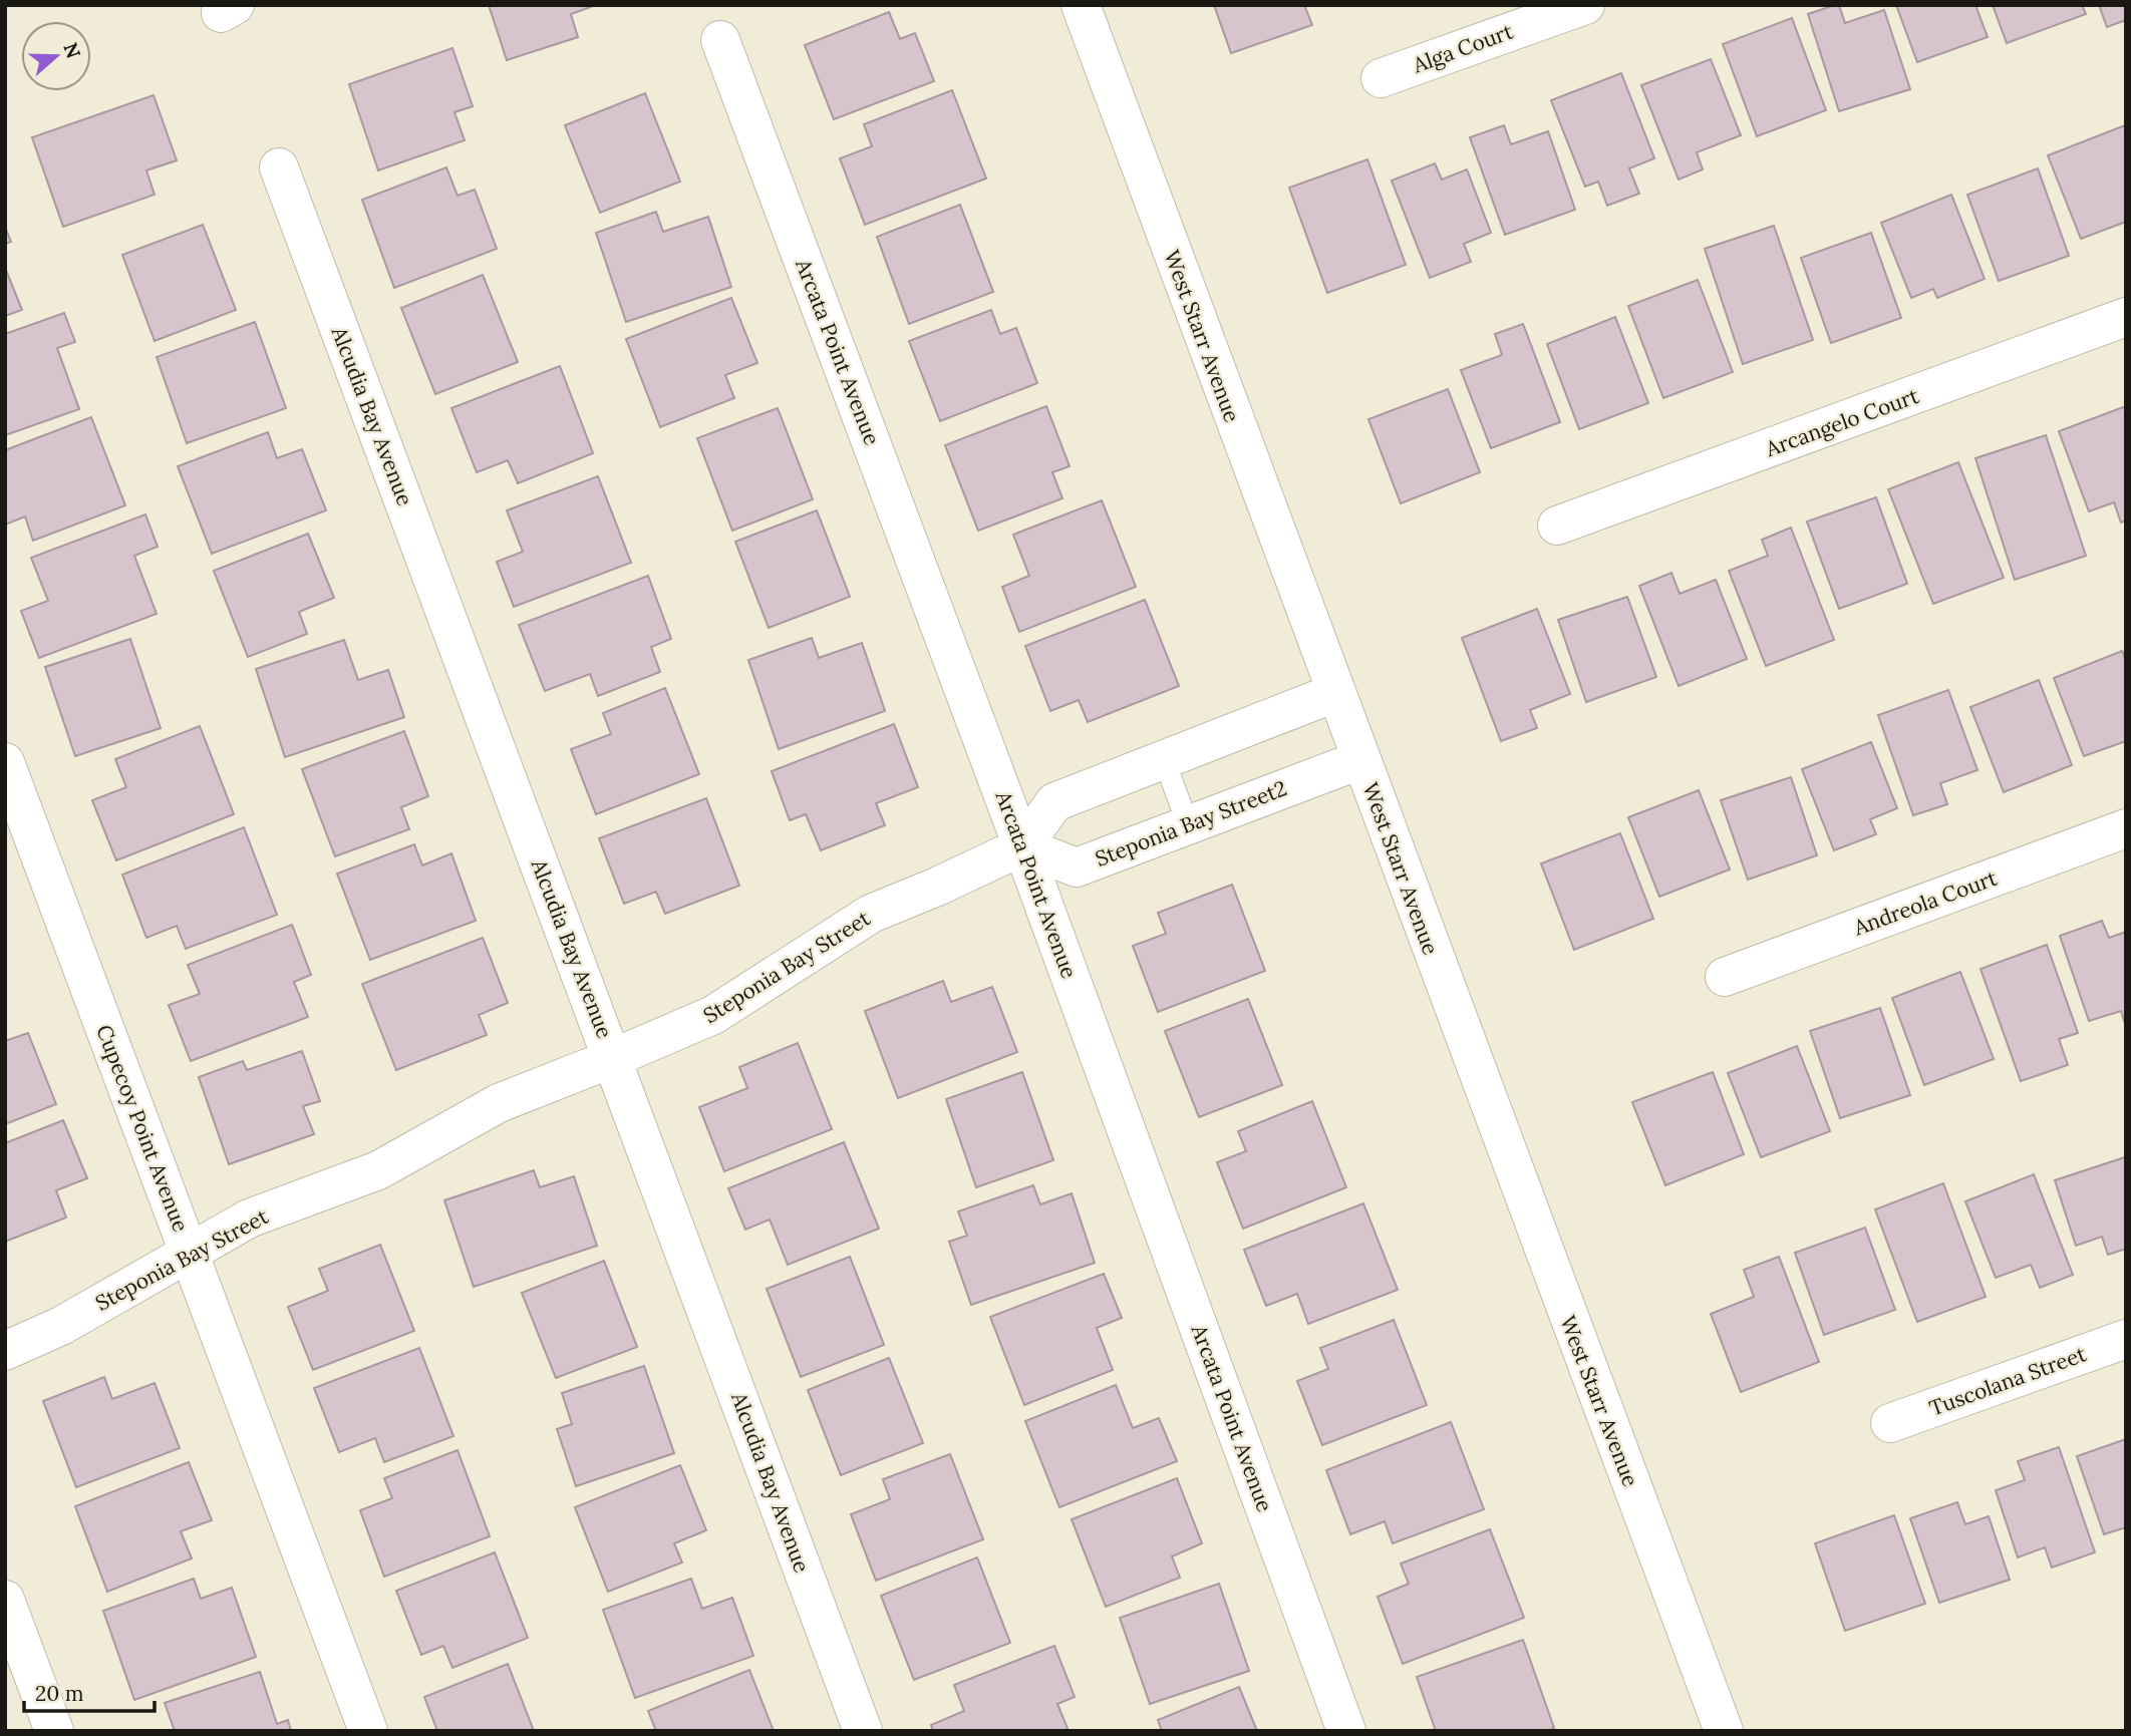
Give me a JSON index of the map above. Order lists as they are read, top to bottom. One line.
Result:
{"streets":{"street":["Alga Court","West Starr Avenue","Arcata Point Avenue","Alcudia Bay Avenue","Arcangelo Court","Steponia Bay Street2","Andreola Court","Steponia Bay Street","Cupecoy Point Avenue","Tuscolana Street"]},"crossings":[["West Starr Avenue","Steponia Bay Street2"],["West Starr Avenue","Steponia Bay Street"],["Arcata Point Avenue","Steponia Bay Street2"],["Arcata Point Avenue","Steponia Bay Street"],["Alcudia Bay Avenue","Steponia Bay Street"],["Steponia Bay Street2","Steponia Bay Street"],["Steponia Bay Street","Cupecoy Point Avenue"]],"scale_bar":"20 m","north":"right"}
